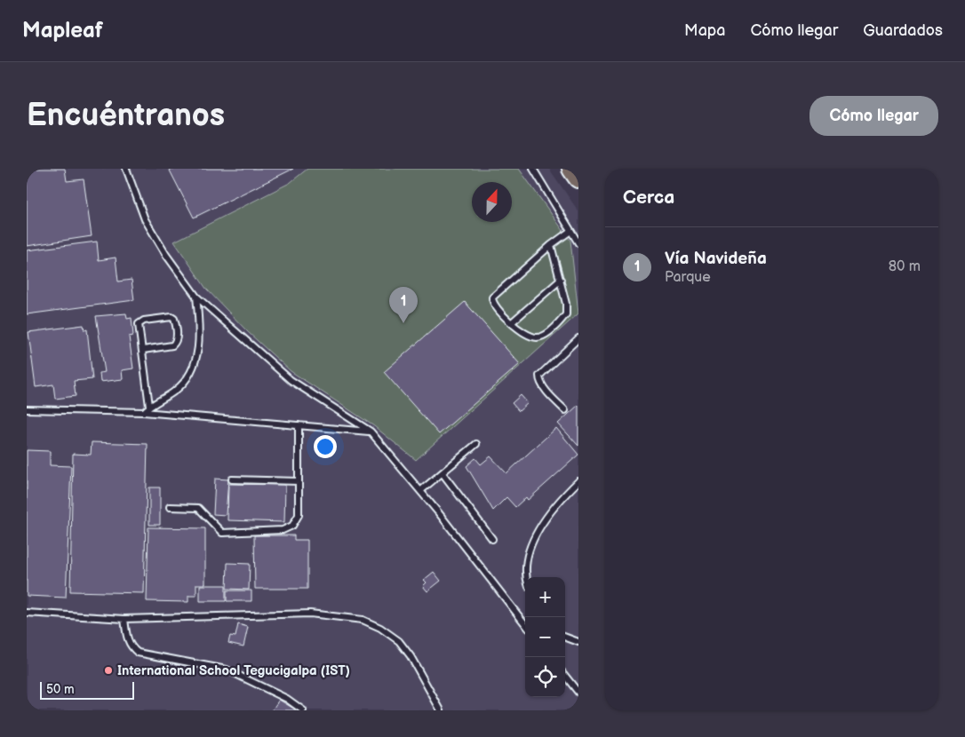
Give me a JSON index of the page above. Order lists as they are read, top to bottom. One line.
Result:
{"places":["International School Tegucigalpa (IST)"],"scale_bar":"50 m","north":"top","page":{"header":"Mapleaf","nav":["Mapa","Cómo llegar","Guardados"],"buttons":"Cómo llegar","title":"Encuéntranos","heading":"Cerca","list":[{"mark":"1","name":"Vía Navideña","note":"Parque","value":"80 m"}],"pins":"1","map_buttons":["+","−"],"scale":"50 m"}}
